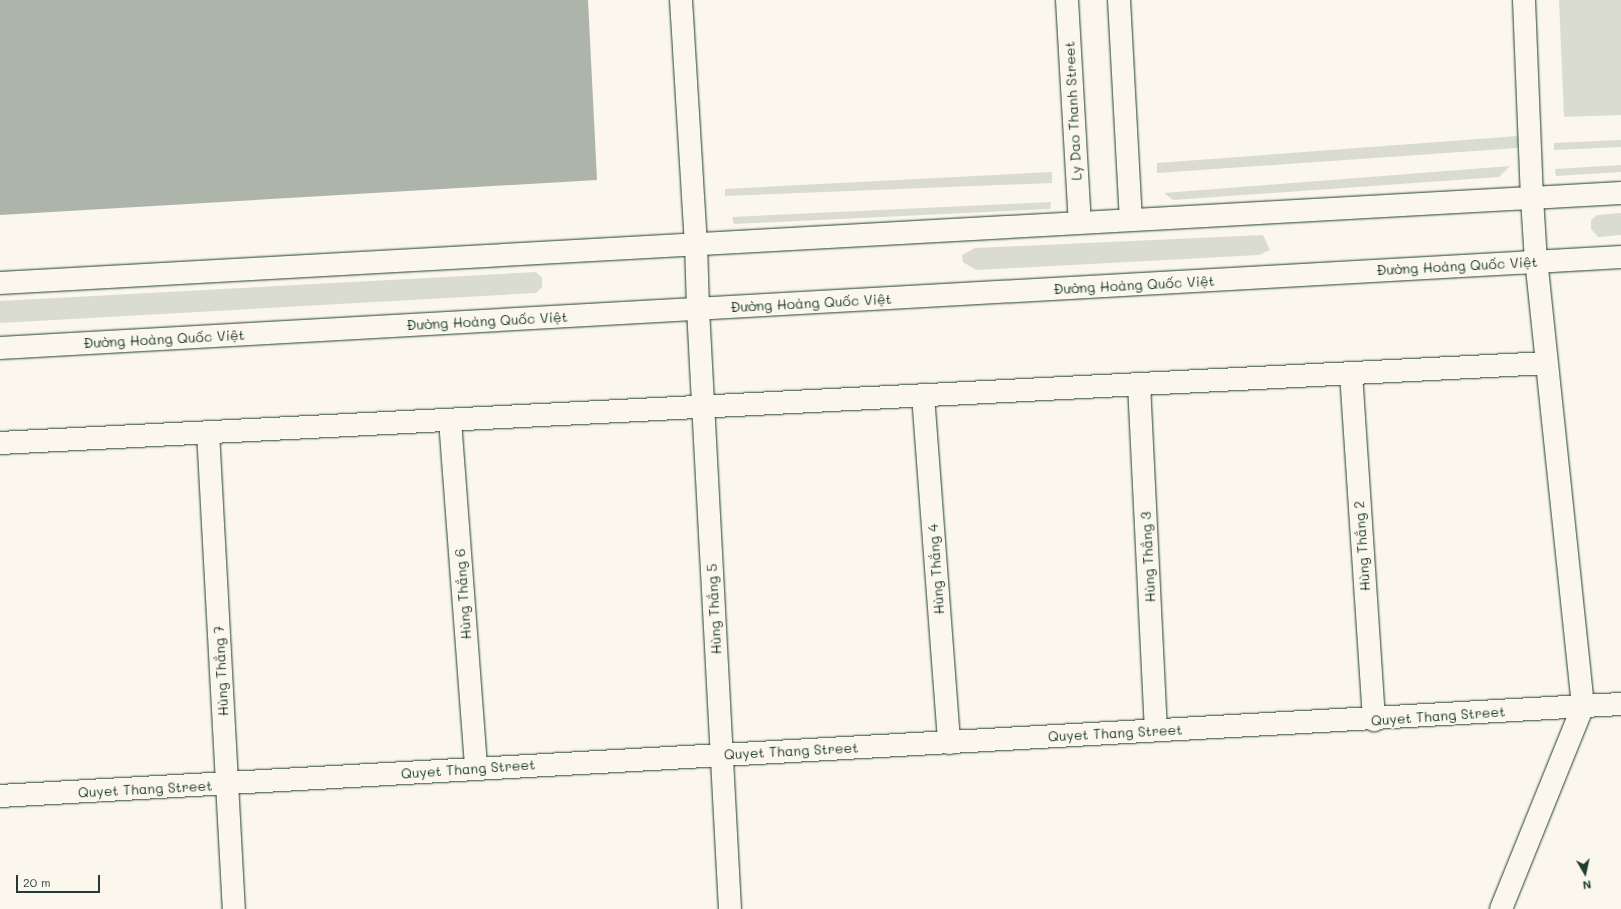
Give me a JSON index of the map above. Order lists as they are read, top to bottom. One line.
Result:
{"streets":{"street":["Ly Dao Thanh Street","Đường Hoàng Quốc Việt","Hùng Thắng 2","Hùng Thắng 3","Hùng Thắng 4","Hùng Thắng 6","Hùng Thắng 5","Hùng Thắng 7","Quyet Thang Street"]},"crossings":[["Đường Hoàng Quốc Việt","Hùng Thắng 5"],["Hùng Thắng 2","Quyet Thang Street"],["Hùng Thắng 3","Quyet Thang Street"],["Hùng Thắng 4","Quyet Thang Street"],["Hùng Thắng 6","Quyet Thang Street"],["Hùng Thắng 5","Quyet Thang Street"],["Hùng Thắng 7","Quyet Thang Street"]],"scale_bar":"20 m","north":"bottom"}
